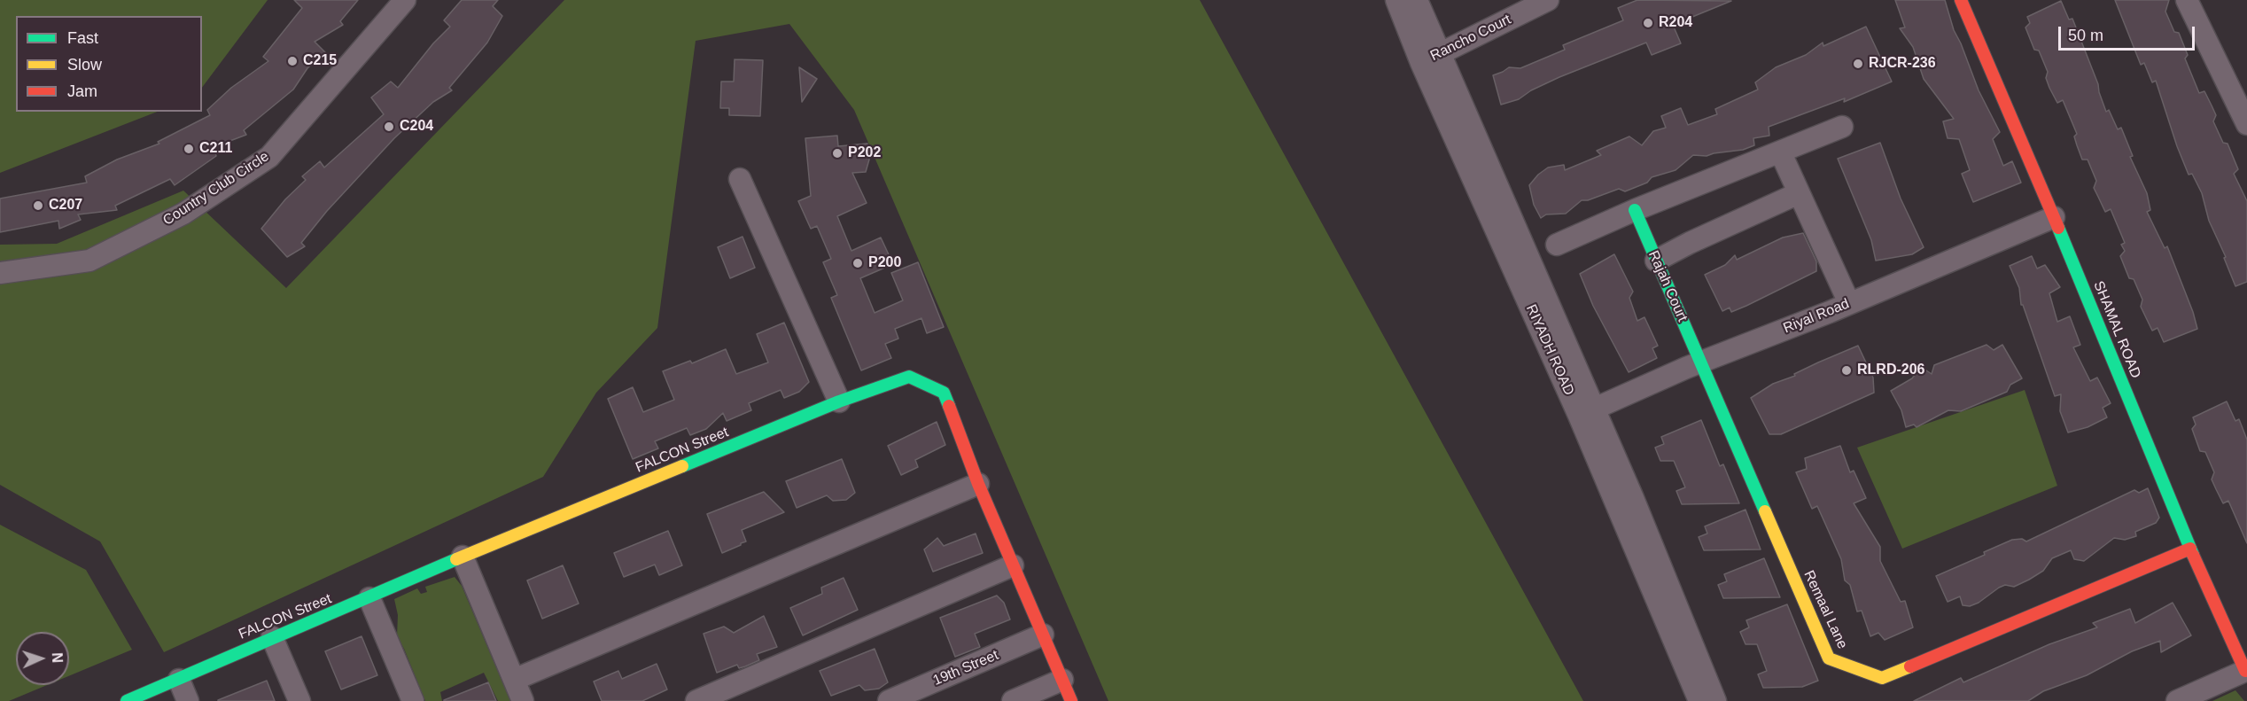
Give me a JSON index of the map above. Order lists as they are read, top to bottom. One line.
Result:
{"streets":{"street":["Rancho Court","Country Club Circle","Rajah Court","Riyal Road","SHAMAL ROAD","RIYADH ROAD","FALCON Street","Remaal Lane","19th Street"]},"crossings":[["Rancho Court","RIYADH ROAD"],["Rajah Court","Riyal Road"],["Rajah Court","Remaal Lane"],["Riyal Road","SHAMAL ROAD"],["Riyal Road","RIYADH ROAD"],["Riyal Road","Remaal Lane"],["SHAMAL ROAD","Remaal Lane"],["FALCON Street","19th Street"]],"places":["R204","C215","RJCR-236","C204","C211","P202","C207","P200","RLRD-206"],"legend":["Fast","Slow","Jam"],"scale_bar":"50 m","north":"right"}
